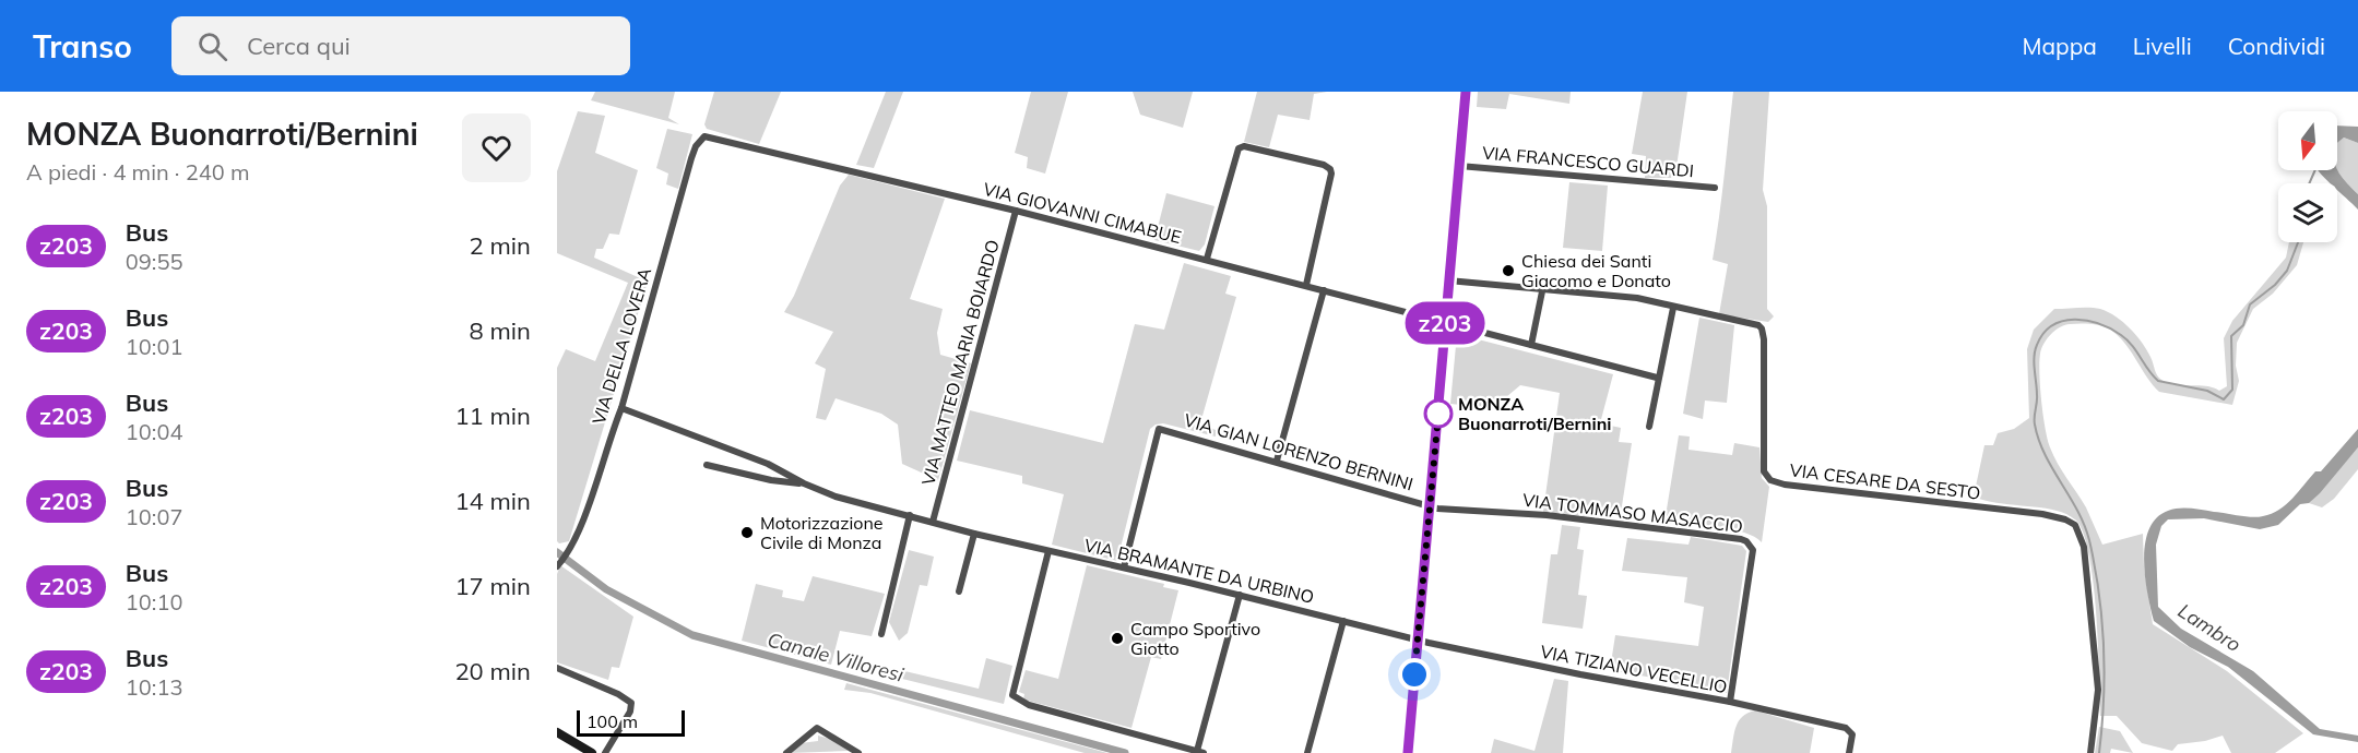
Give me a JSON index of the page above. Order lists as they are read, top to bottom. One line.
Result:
{"streets":{"street":["VIA FRANCESCO GUARDI","VIA GIOVANNI CIMABUE","VIA DELLA LOVERA","VIA MATTEO MARIA BOIARDO","VIA GIAN LORENZO BERNINI","VIA CESARE DA SESTO","VIA TOMMASO MASACCIO","VIA BRAMANTE DA URBINO","VIA TIZIANO VECELLIO"]},"crossings":[["VIA GIOVANNI CIMABUE","VIA DELLA LOVERA"],["VIA GIOVANNI CIMABUE","VIA MATTEO MARIA BOIARDO"],["VIA DELLA LOVERA","VIA BRAMANTE DA URBINO"],["VIA MATTEO MARIA BOIARDO","VIA BRAMANTE DA URBINO"],["VIA GIAN LORENZO BERNINI","VIA TOMMASO MASACCIO"],["VIA GIAN LORENZO BERNINI","VIA BRAMANTE DA URBINO"],["VIA TOMMASO MASACCIO","VIA TIZIANO VECELLIO"],["VIA BRAMANTE DA URBINO","VIA TIZIANO VECELLIO"]],"water":["Lambro","Canale Villoresi"],"places":["Chiesa dei Santi Giacomo e Donato","MONZA Buonarroti/Bernini","Motorizzazione Civile di Monza","Campo Sportivo Giotto"],"lines":["bus line z203"],"scale_bar":"100 m","north":"bottom","page":{"header":"Transo","search":"Cerca qui","nav":["Mappa","Livelli","Condividi"],"heading":["MONZA Buonarroti/Bernini","A piedi · 4 min · 240 m"],"on_map":"z203","list":[{"mark":"z203","name":"Bus","note":"09:55","value":"2 min"},{"mark":"z203","name":"Bus","note":"10:01","value":"8 min"},{"mark":"z203","name":"Bus","note":"10:04","value":"11 min"},{"mark":"z203","name":"Bus","note":"10:07","value":"14 min"},{"mark":"z203","name":"Bus","note":"10:10","value":"17 min"},{"mark":"z203","name":"Bus","note":"10:13","value":"20 min"}],"scale":"100 m"}}
